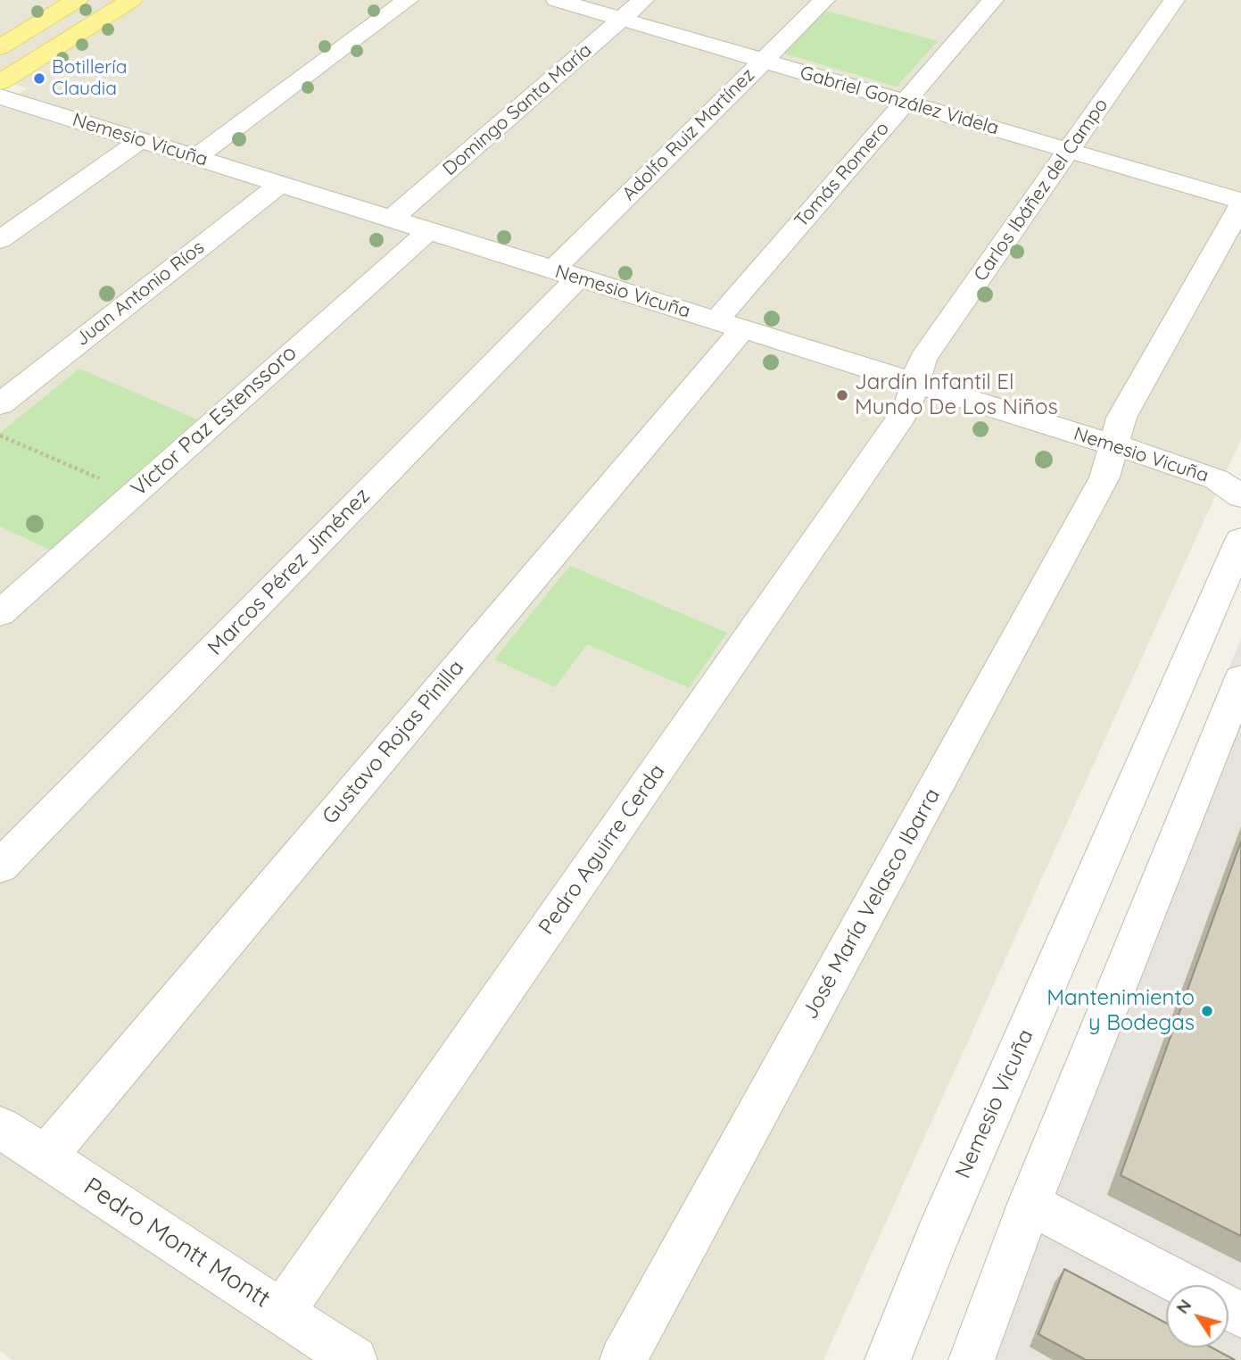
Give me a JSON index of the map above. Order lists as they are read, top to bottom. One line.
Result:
{"streets":{"street":["Gabriel González Videla","Domingo Santa María","Adolfo Ruiz Martínez","Nemesio Vicuña","Tomás Romero","Carlos Ibáñez del Campo","Juan Antonio Ríos","Víctor Paz Estenssoro","Marcos Pérez Jiménez","Gustavo Rojas Pinilla","Pedro Aguirre Cerda","José María Velasco Ibarra","Pedro Montt Montt"]},"crossings":[["Gabriel González Videla","Domingo Santa María"],["Gabriel González Videla","Adolfo Ruiz Martínez"],["Gabriel González Videla","Tomás Romero"],["Gabriel González Videla","Carlos Ibáñez del Campo"],["Domingo Santa María","Nemesio Vicuña"],["Adolfo Ruiz Martínez","Nemesio Vicuña"],["Adolfo Ruiz Martínez","Marcos Pérez Jiménez"],["Nemesio Vicuña","Tomás Romero"],["Nemesio Vicuña","Carlos Ibáñez del Campo"],["Nemesio Vicuña","Juan Antonio Ríos"],["Nemesio Vicuña","Víctor Paz Estenssoro"],["Nemesio Vicuña","Marcos Pérez Jiménez"],["Nemesio Vicuña","Gustavo Rojas Pinilla"],["Nemesio Vicuña","Pedro Aguirre Cerda"],["Nemesio Vicuña","José María Velasco Ibarra"],["Tomás Romero","Gustavo Rojas Pinilla"],["Carlos Ibáñez del Campo","Pedro Aguirre Cerda"],["Gustavo Rojas Pinilla","Pedro Montt Montt"],["Pedro Aguirre Cerda","Pedro Montt Montt"]],"places":["Botillería Claudia","Jardín Infantil El Mundo De Los Niños","Mantenimiento y Bodegas"],"north":"top left"}
